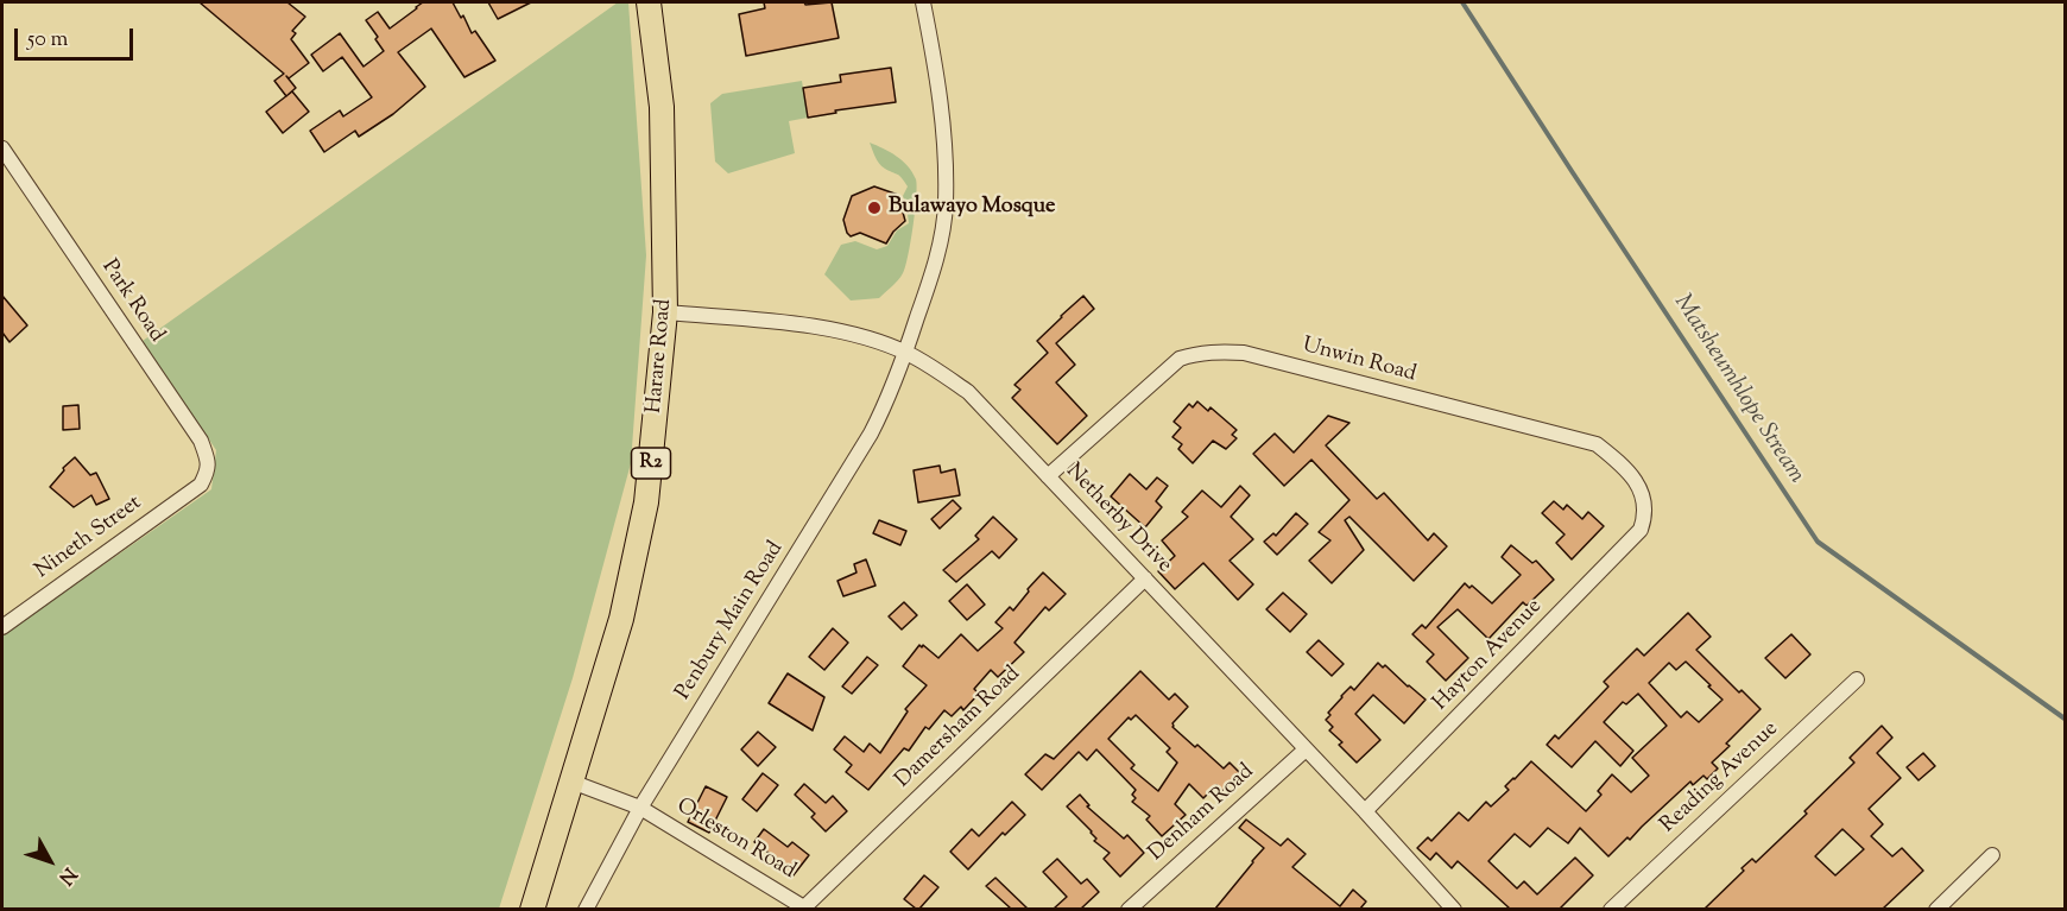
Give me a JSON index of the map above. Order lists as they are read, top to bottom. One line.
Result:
{"streets":{"highway":["Harare Road","R2"],"street":["Park Road","Unwin Road","Netherby Drive","Nineth Street","Penbury Main Road","Hayton Avenue","Damersham Road","Reading Avenue","Denham Road","Orleston Road"]},"crossings":[["Park Road","Nineth Street"],["Harare Road","Netherby Drive"],["Harare Road","Orleston Road"],["Unwin Road","Netherby Drive"],["Unwin Road","Hayton Avenue"],["Netherby Drive","Penbury Main Road"],["Netherby Drive","Hayton Avenue"],["Netherby Drive","Damersham Road"],["Netherby Drive","Denham Road"],["Penbury Main Road","Orleston Road"],["Damersham Road","Orleston Road"]],"water":["Matsheumhlope Stream"],"places":["Bulawayo Mosque"],"scale_bar":"50 m","north":"bottom right"}
